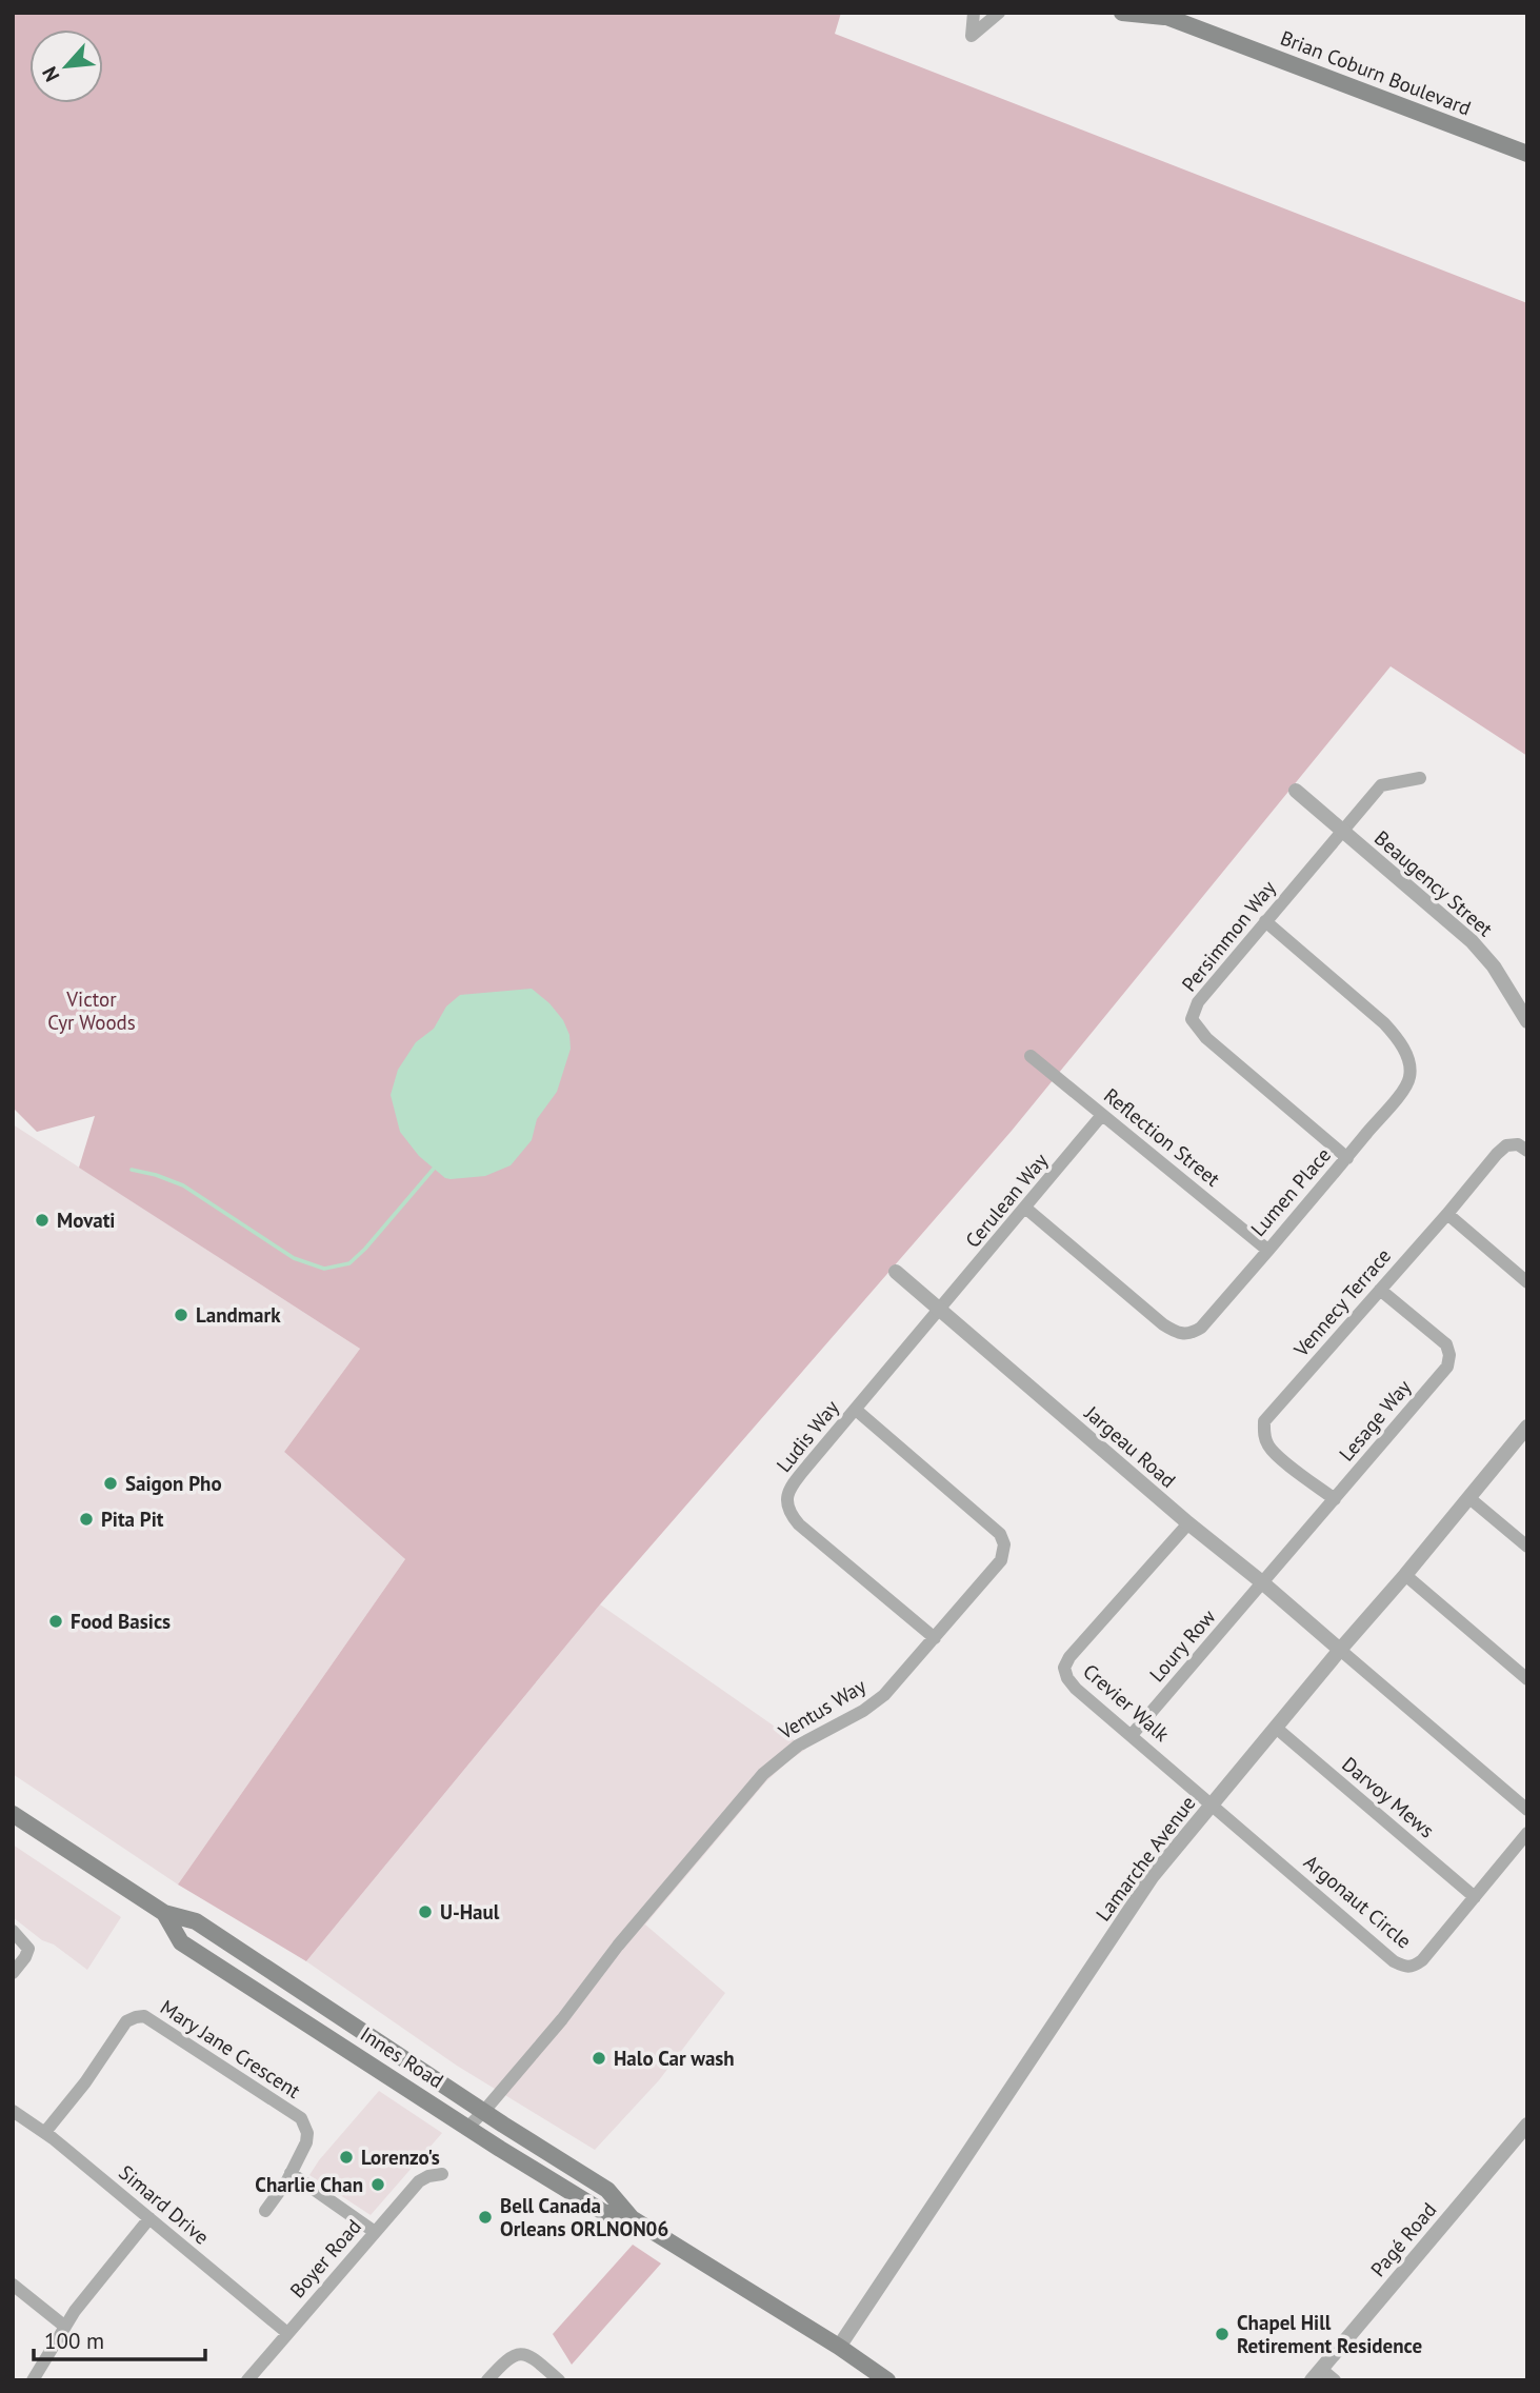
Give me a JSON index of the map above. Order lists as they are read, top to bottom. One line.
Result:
{"streets":{"main road":["Brian Coburn Boulevard","Innes Road"],"street":["Beaugency Street","Persimmon Way","Reflection Street","Lumen Place","Cerulean Way","Vennecy Terrace","Lesage Way","Ludis Way","Jargeau Road","Loury Row","Crevier Walk","Ventus Way","Darvoy Mews","Lamarche Avenue","Argonaut Circle","Mary Jane Crescent","Simard Drive","Pagé Road","Boyer Road"]},"crossings":[["Beaugency Street","Persimmon Way"],["Persimmon Way","Lumen Place"],["Reflection Street","Lumen Place"],["Reflection Street","Cerulean Way"],["Lumen Place","Cerulean Way"],["Cerulean Way","Ludis Way"],["Cerulean Way","Jargeau Road"],["Vennecy Terrace","Lesage Way"],["Lesage Way","Jargeau Road"],["Lesage Way","Loury Row"],["Ludis Way","Jargeau Road"],["Ludis Way","Ventus Way"],["Jargeau Road","Loury Row"],["Jargeau Road","Crevier Walk"],["Jargeau Road","Lamarche Avenue"],["Loury Row","Crevier Walk"],["Crevier Walk","Lamarche Avenue"],["Crevier Walk","Argonaut Circle"],["Ventus Way","Innes Road"],["Darvoy Mews","Lamarche Avenue"],["Darvoy Mews","Argonaut Circle"],["Lamarche Avenue","Argonaut Circle"],["Lamarche Avenue","Innes Road"],["Mary Jane Crescent","Simard Drive"],["Simard Drive","Boyer Road"]],"parks":["Victor Cyr Woods"],"places":["Movati","Landmark","Saigon Pho","Pita Pit","Food Basics","U-Haul","Halo Car wash","Lorenzo's","Charlie Chan","Bell Canada Orleans ORLNON06","Chapel Hill Retirement Residence"],"scale_bar":"100 m","north":"bottom left"}
